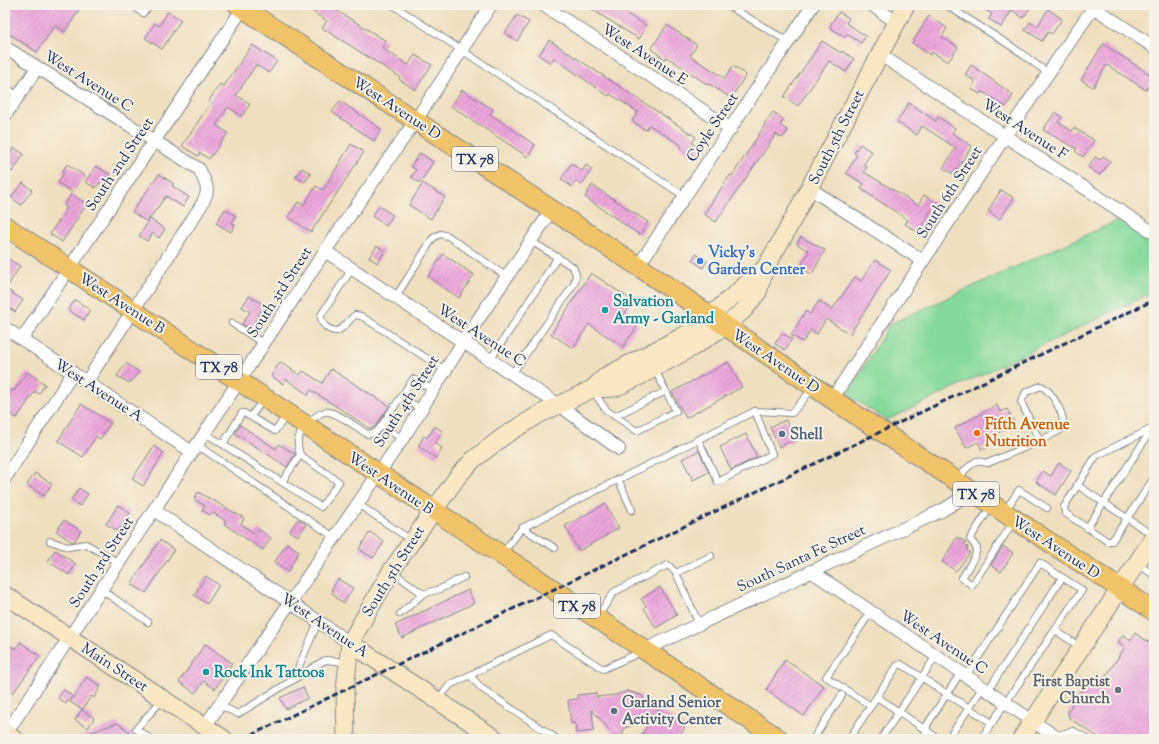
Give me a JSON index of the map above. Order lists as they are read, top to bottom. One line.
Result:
{"streets":{"main road":["West Avenue D","TX 78","West Avenue B"],"street":["West Avenue E","West Avenue C","Coyle Street","West Avenue F","South 5th Street","South 2nd Street","South 6th Street","South 3rd Street","West Avenue A","South 4th Street","South Santa Fe Street","Main Street"]},"crossings":[["West Avenue E","Coyle Street"],["West Avenue C","South 5th Street"],["West Avenue C","South 2nd Street"],["West Avenue C","South 3rd Street"],["West Avenue C","West Avenue B"],["West Avenue C","West Avenue A"],["West Avenue C","South 4th Street"],["West Avenue C","South Santa Fe Street"],["West Avenue D","Coyle Street"],["West Avenue D","South 5th Street"],["West Avenue D","South 2nd Street"],["West Avenue D","South 6th Street"],["West Avenue D","South 3rd Street"],["West Avenue D","South 4th Street"],["West Avenue D","South Santa Fe Street"],["West Avenue F","South 5th Street"],["West Avenue F","South 6th Street"],["South 5th Street","West Avenue B"],["South 5th Street","West Avenue A"],["South 2nd Street","West Avenue B"],["South 2nd Street","West Avenue A"],["South 3rd Street","West Avenue B"],["South 3rd Street","West Avenue A"],["South 3rd Street","Main Street"],["West Avenue B","South 4th Street"],["West Avenue B","South Santa Fe Street"],["West Avenue A","South 4th Street"],["South 4th Street","Main Street"]],"places":["Vicky's Garden Center","Salvation Army - Garland","Fifth Avenue Nutrition","Shell","Rock Ink Tattoos","First Baptist Church","Garland Senior Activity Center"]}
